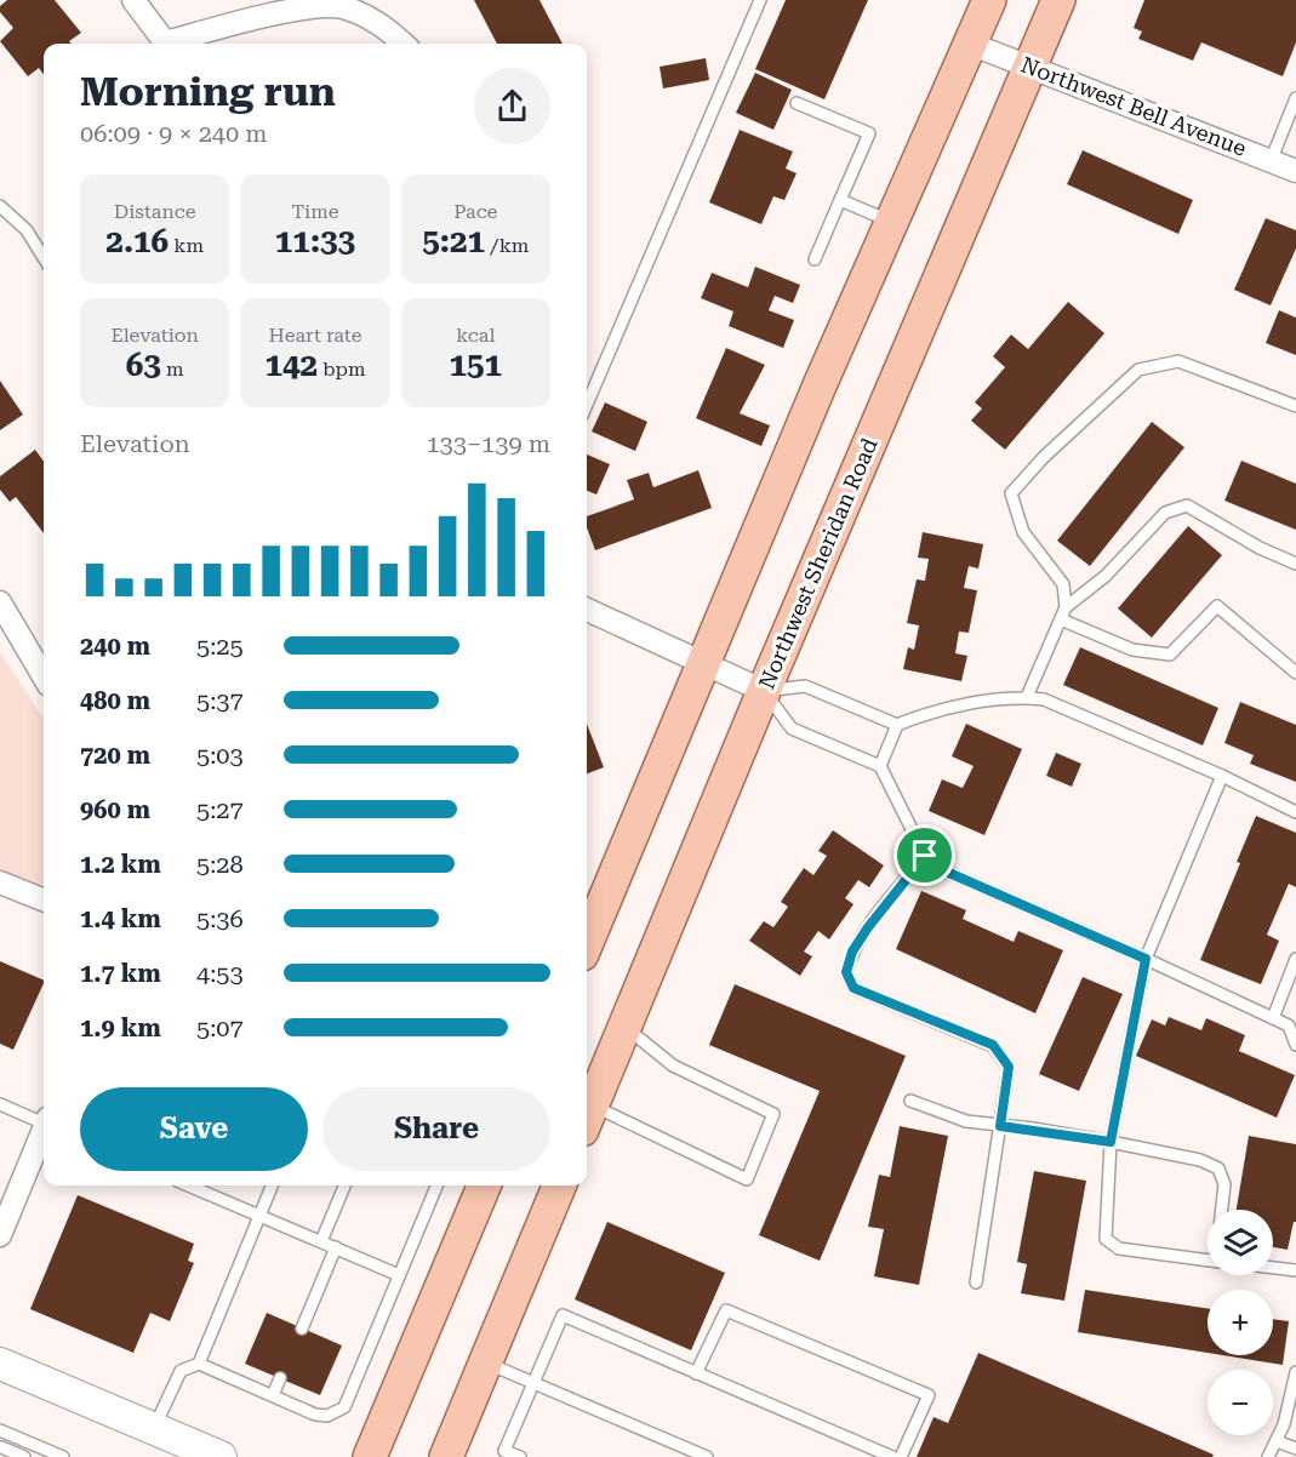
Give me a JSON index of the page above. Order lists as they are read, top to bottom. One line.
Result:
{"streets":{"main road":["Northwest Sheridan Road"],"street":["Northwest Bell Avenue"]},"crossings":[["Northwest Bell Avenue","Northwest Sheridan Road"]],"page":{"heading":["Morning run","06:09 · 9 × 240 m"],"stats":[["Distance","2.16 km"],["Time","11:33"],["Pace","5:21 /km"],["Elevation","63 m"],["Heart rate","142 bpm"],["kcal","151"]],"chart":["Elevation","133–139 m"],"list":[{"name":"240 m","note":"5:25"},{"name":"480 m","note":"5:37"},{"name":"720 m","note":"5:03"},{"name":"960 m","note":"5:27"},{"name":"1.2 km","note":"5:28"},{"name":"1.4 km","note":"5:36"},{"name":"1.7 km","note":"4:53"},{"name":"1.9 km","note":"5:07"}],"buttons":["Save","Share"],"map_buttons":["+","−"]}}
